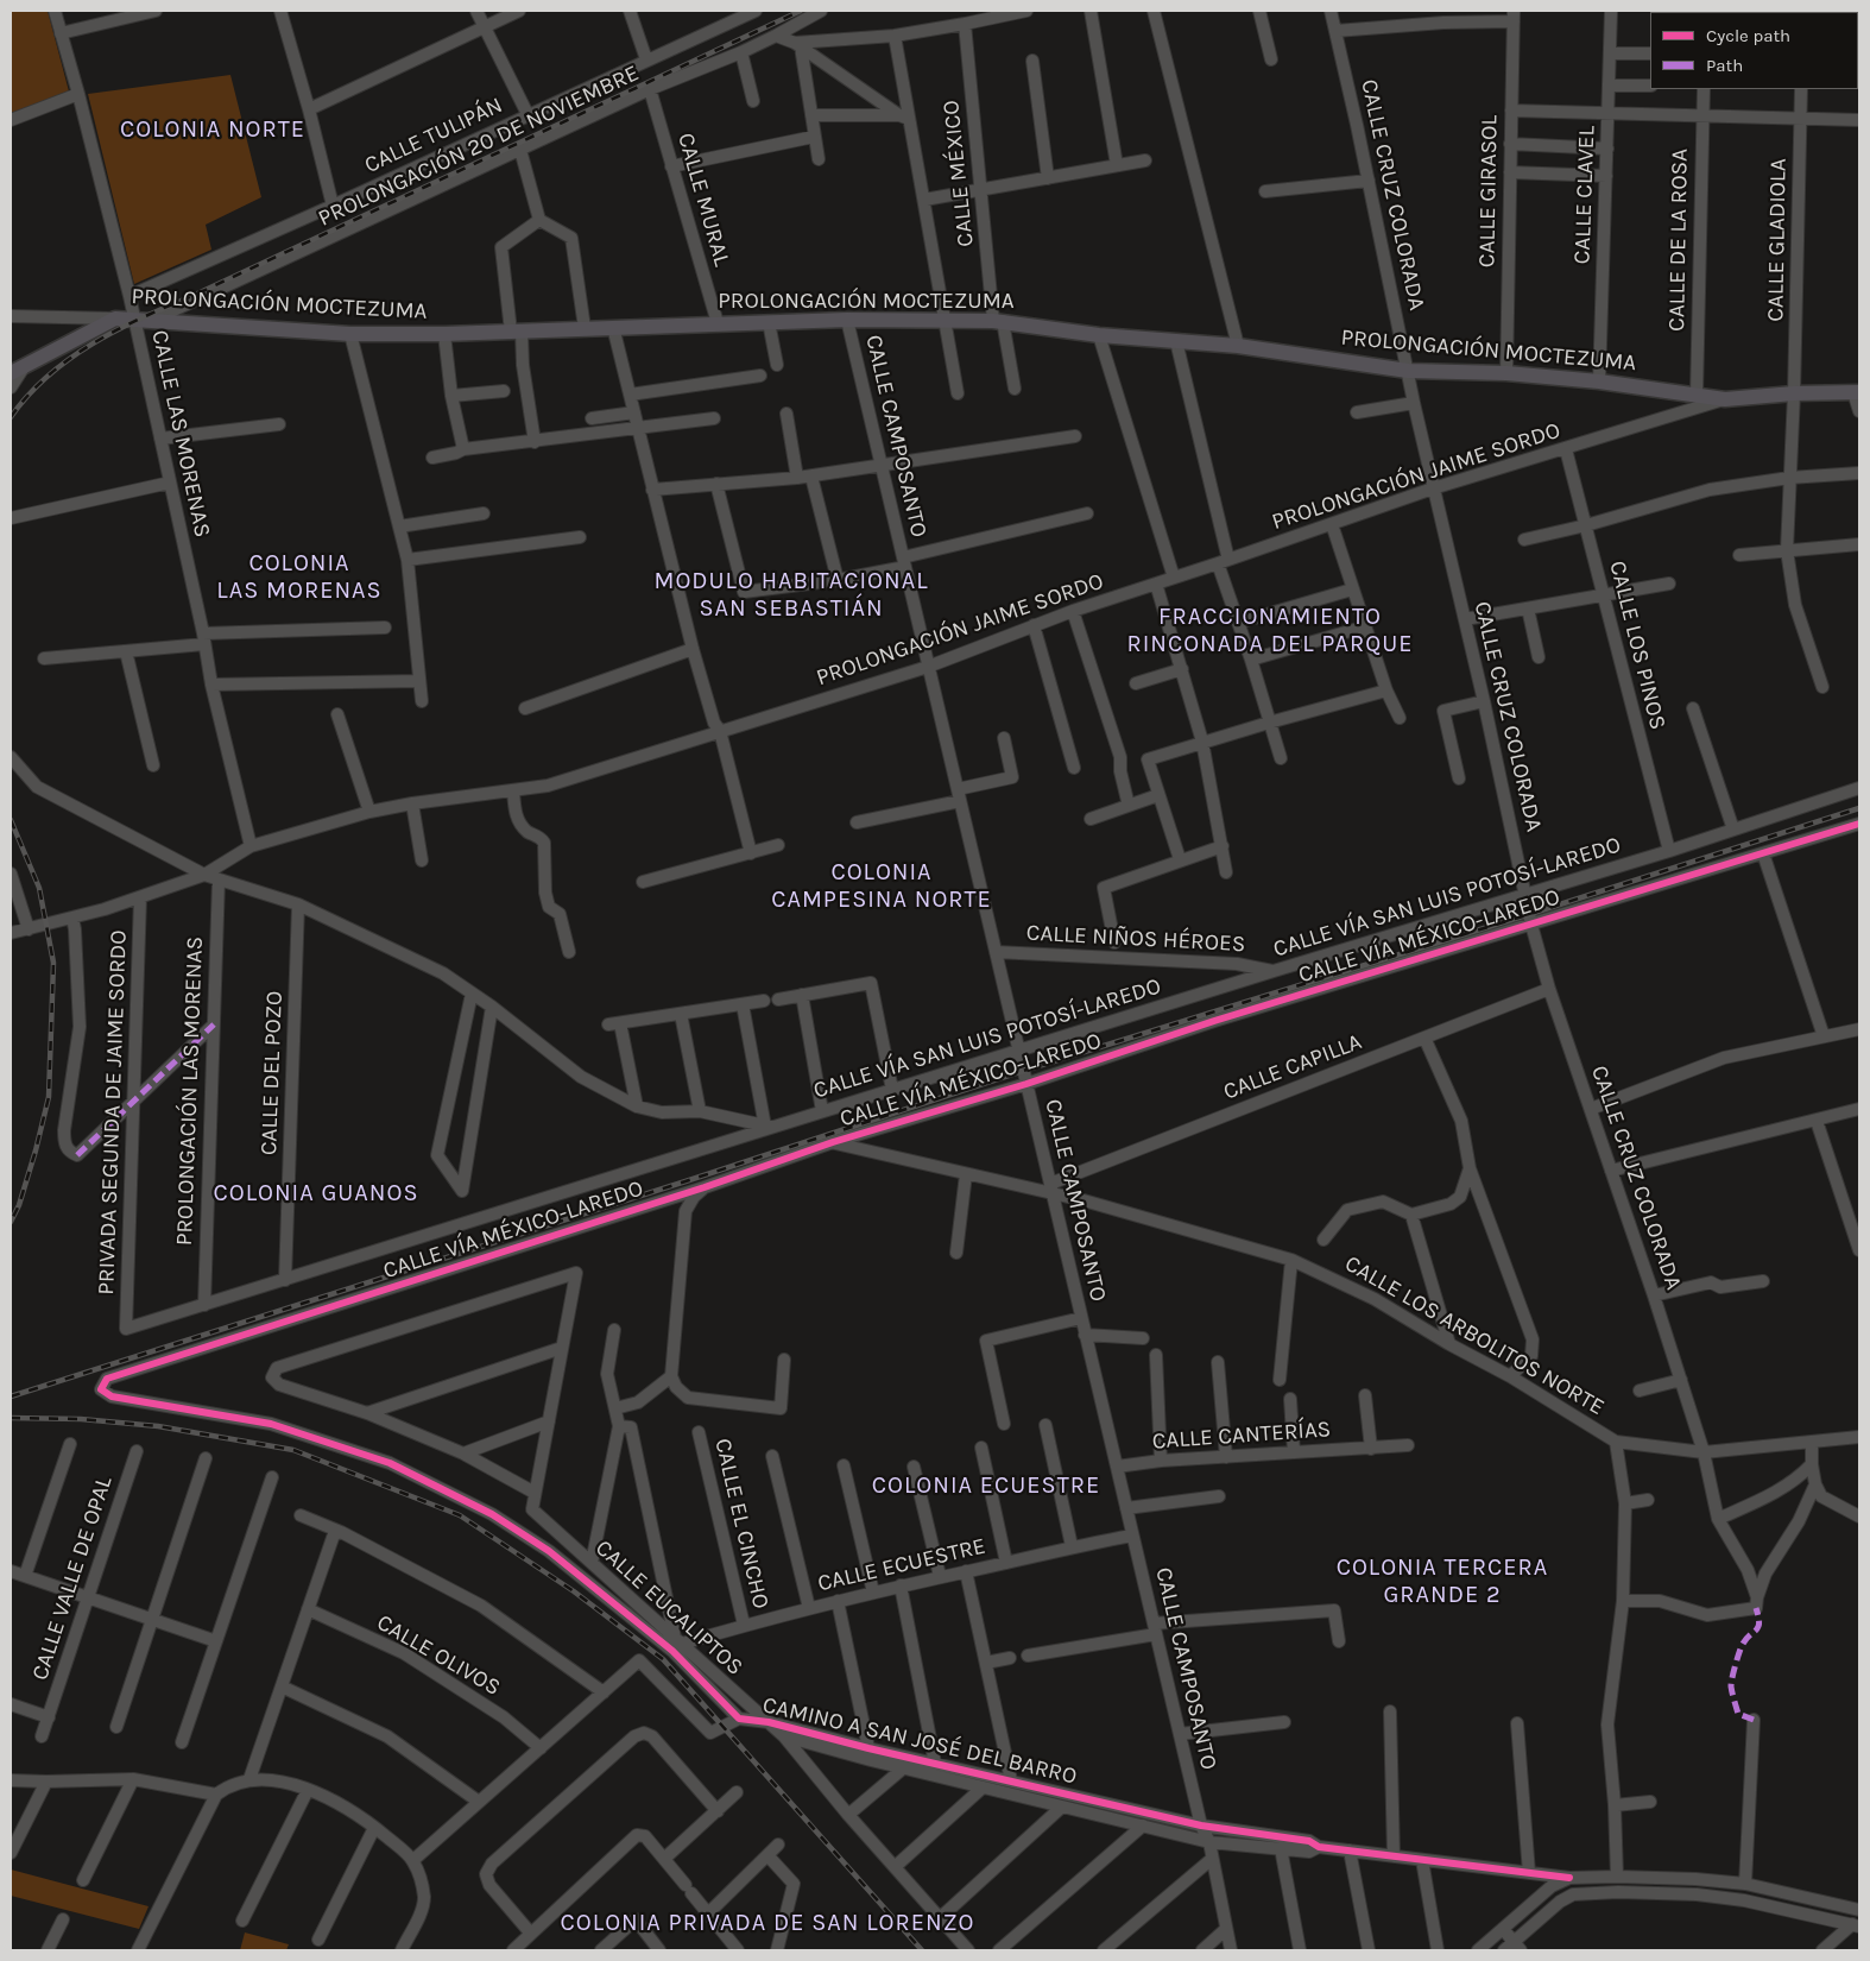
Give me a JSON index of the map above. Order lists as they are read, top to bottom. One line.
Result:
{"streets":{"main road":["PROLONGACIÓN MOCTEZUMA"],"street":["CALLE TULIPÁN","PROLONGACIÓN 20 DE NOVIEMBRE","CALLE MÉXICO","CALLE GIRASOL","CALLE CRUZ COLORADA","CALLE CLAVEL","CALLE MURAL","CALLE DE LA ROSA","CALLE GLADIOLA","CALLE LAS MORENAS","CALLE CAMPOSANTO","PROLONGACIÓN JAIME SORDO","CALLE LOS PINOS","CALLE VÍA SAN LUIS POTOSÍ-LAREDO","CALLE VÍA MÉXICO-LAREDO","CALLE NIÑOS HÉROES","CALLE CAPILLA","CALLE DEL POZO","PROLONGACIÓN LAS MORENAS","PRIVADA SEGUNDA DE JAIME SORDO","CALLE LOS ARBOLITOS NORTE","CALLE CANTERÍAS","CALLE EL CINCHO","CALLE ECUESTRE","CALLE VALLE DE OPAL","CALLE EUCALIPTOS","CALLE OLIVOS","CAMINO A SAN JOSÉ DEL BARRO"]},"crossings":[["CALLE TULIPÁN","CALLE LAS MORENAS"],["PROLONGACIÓN 20 DE NOVIEMBRE","CALLE MURAL"],["PROLONGACIÓN 20 DE NOVIEMBRE","PROLONGACIÓN MOCTEZUMA"],["CALLE MÉXICO","PROLONGACIÓN MOCTEZUMA"],["CALLE GIRASOL","PROLONGACIÓN MOCTEZUMA"],["CALLE CRUZ COLORADA","PROLONGACIÓN MOCTEZUMA"],["CALLE CRUZ COLORADA","PROLONGACIÓN JAIME SORDO"],["CALLE CRUZ COLORADA","CALLE VÍA SAN LUIS POTOSÍ-LAREDO"],["CALLE CRUZ COLORADA","CALLE VÍA MÉXICO-LAREDO"],["CALLE CRUZ COLORADA","CALLE CAPILLA"],["CALLE CRUZ COLORADA","CALLE LOS ARBOLITOS NORTE"],["CALLE CLAVEL","PROLONGACIÓN MOCTEZUMA"],["CALLE MURAL","PROLONGACIÓN MOCTEZUMA"],["CALLE DE LA ROSA","PROLONGACIÓN MOCTEZUMA"],["CALLE GLADIOLA","PROLONGACIÓN MOCTEZUMA"],["PROLONGACIÓN MOCTEZUMA","CALLE LAS MORENAS"],["PROLONGACIÓN MOCTEZUMA","CALLE CAMPOSANTO"],["PROLONGACIÓN MOCTEZUMA","PROLONGACIÓN JAIME SORDO"],["CALLE LAS MORENAS","PROLONGACIÓN JAIME SORDO"],["CALLE CAMPOSANTO","PROLONGACIÓN JAIME SORDO"],["CALLE CAMPOSANTO","CALLE VÍA SAN LUIS POTOSÍ-LAREDO"],["CALLE CAMPOSANTO","CALLE VÍA MÉXICO-LAREDO"],["CALLE CAMPOSANTO","CALLE NIÑOS HÉROES"],["CALLE CAMPOSANTO","CALLE CAPILLA"],["CALLE CAMPOSANTO","CALLE LOS ARBOLITOS NORTE"],["CALLE CAMPOSANTO","CALLE CANTERÍAS"],["CALLE CAMPOSANTO","CALLE ECUESTRE"],["CALLE CAMPOSANTO","CAMINO A SAN JOSÉ DEL BARRO"],["PROLONGACIÓN JAIME SORDO","CALLE LOS PINOS"],["PROLONGACIÓN JAIME SORDO","PRIVADA SEGUNDA DE JAIME SORDO"],["CALLE LOS PINOS","CALLE VÍA SAN LUIS POTOSÍ-LAREDO"],["CALLE VÍA SAN LUIS POTOSÍ-LAREDO","CALLE NIÑOS HÉROES"],["CALLE VÍA SAN LUIS POTOSÍ-LAREDO","CALLE DEL POZO"],["CALLE VÍA SAN LUIS POTOSÍ-LAREDO","PROLONGACIÓN LAS MORENAS"],["CALLE VÍA SAN LUIS POTOSÍ-LAREDO","PRIVADA SEGUNDA DE JAIME SORDO"],["CALLE VÍA MÉXICO-LAREDO","CALLE LOS ARBOLITOS NORTE"],["CALLE VÍA MÉXICO-LAREDO","CAMINO A SAN JOSÉ DEL BARRO"],["CALLE CAPILLA","CALLE LOS ARBOLITOS NORTE"],["CALLE EL CINCHO","CALLE ECUESTRE"],["CALLE ECUESTRE","CALLE EUCALIPTOS"],["CALLE EUCALIPTOS","CAMINO A SAN JOSÉ DEL BARRO"]],"districts":["COLONIA NORTE","COLONIA LAS MORENAS","MODULO HABITACIONAL SAN SEBASTIÁN","FRACCIONAMIENTO RINCONADA DEL PARQUE","COLONIA CAMPESINA NORTE","COLONIA GUANOS","COLONIA ECUESTRE","COLONIA TERCERA GRANDE 2","COLONIA PRIVADA DE SAN LORENZO"],"legend":["Cycle path","Path"]}
